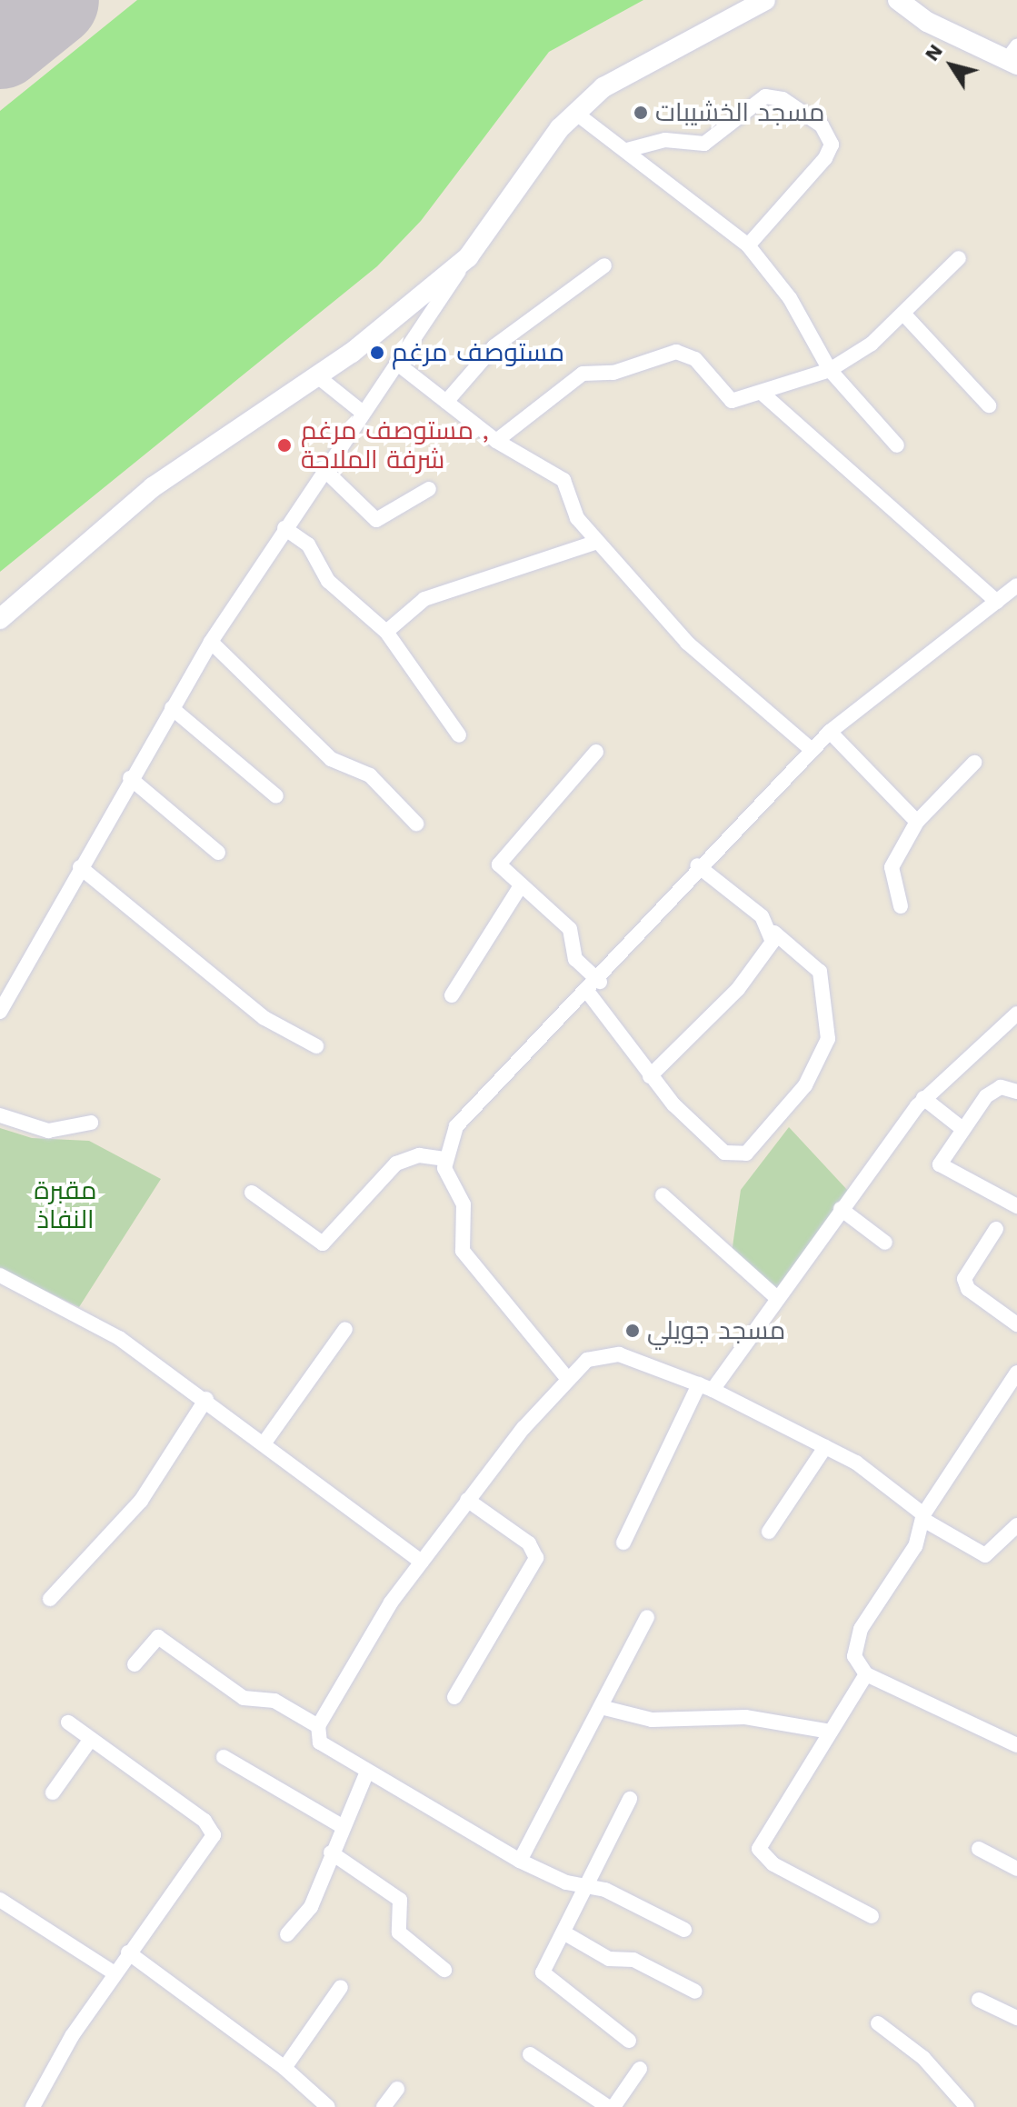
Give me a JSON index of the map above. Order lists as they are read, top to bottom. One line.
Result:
{"parks":["مقبرة النفاذ"],"places":["مسجد الخشيبات","مستوصف مرغم","مستوصف مرغم , شرفة الملاحة","مسجد جويلي"],"north":"top left"}
